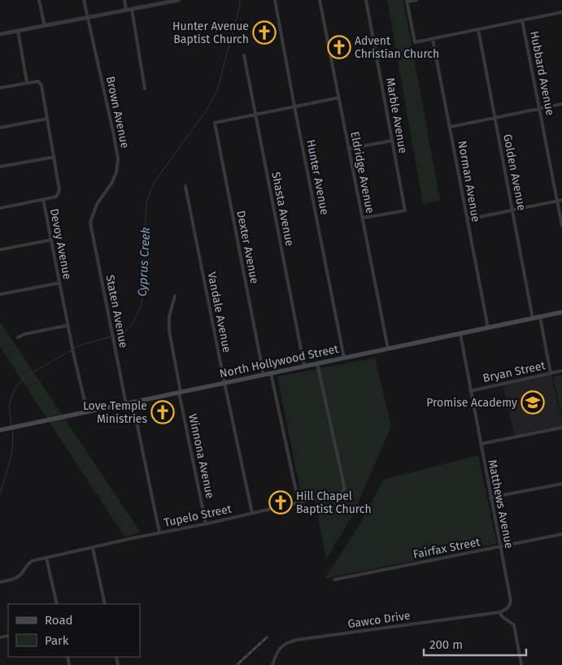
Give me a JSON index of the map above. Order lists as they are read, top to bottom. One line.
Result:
{"streets":{"main road":["North Hollywood Street"],"street":["Hubbard Avenue","Brown Avenue","Marble Avenue","Eldridge Avenue","Golden Avenue","Hunter Avenue","Norman Avenue","Shasta Avenue","Devoy Avenue","Dexter Avenue","Staten Avenue","Vandale Avenue","Bryan Street","Winnona Avenue","Matthews Avenue","Tupelo Street","Fairfax Street","Gawco Drive"]},"crossings":[["Brown Avenue","Staten Avenue"],["Marble Avenue","Eldridge Avenue"],["Eldridge Avenue","North Hollywood Street"],["Golden Avenue","North Hollywood Street"],["Hunter Avenue","North Hollywood Street"],["Norman Avenue","North Hollywood Street"],["Shasta Avenue","Dexter Avenue"],["Shasta Avenue","North Hollywood Street"],["Devoy Avenue","North Hollywood Street"],["Dexter Avenue","North Hollywood Street"],["Staten Avenue","North Hollywood Street"],["Vandale Avenue","North Hollywood Street"],["Vandale Avenue","Tupelo Street"],["North Hollywood Street","Winnona Avenue"],["North Hollywood Street","Matthews Avenue"],["North Hollywood Street","Tupelo Street"],["Bryan Street","Matthews Avenue"],["Winnona Avenue","Tupelo Street"],["Matthews Avenue","Fairfax Street"],["Matthews Avenue","Gawco Drive"]],"water":["Cyprus Creek"],"places":{"church":["Hunter Avenue Baptist Church","Advent Christian Church","Love Temple Ministries","Hill Chapel Baptist Church"],"school or university":["Promise Academy"]},"legend":["Road","Park"],"scale_bar":"200 m"}
